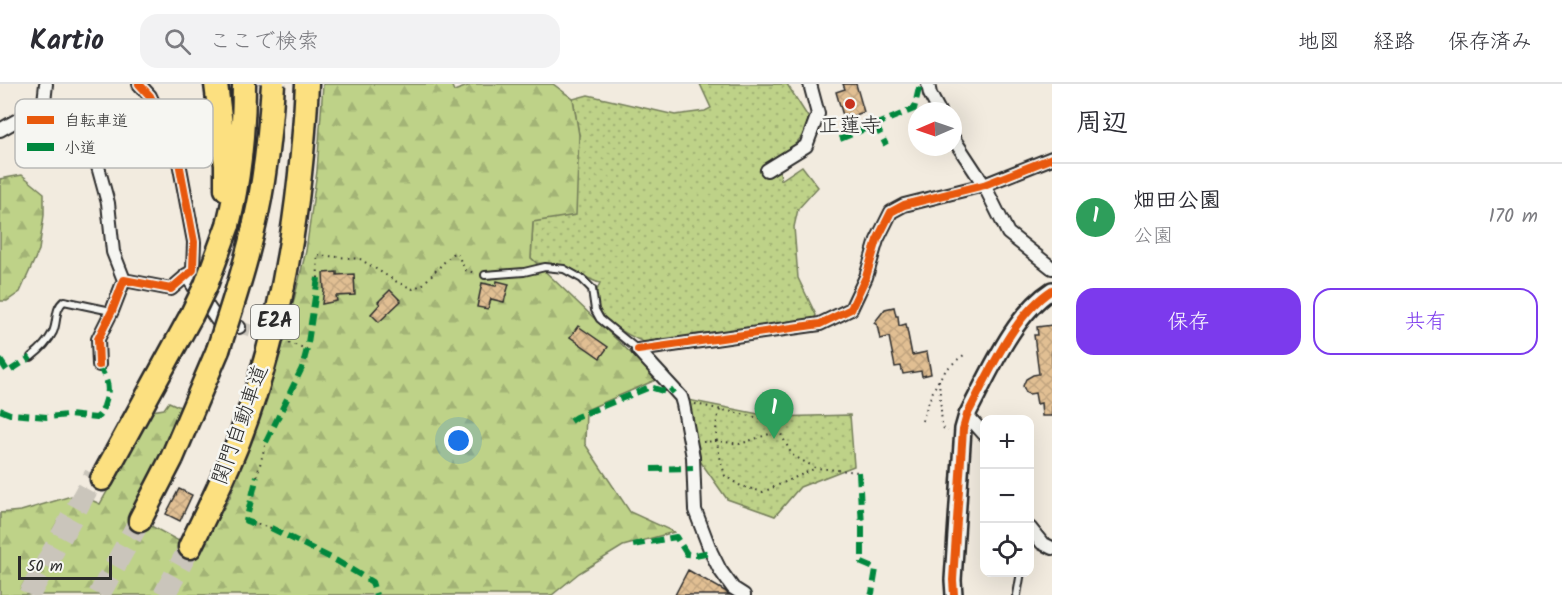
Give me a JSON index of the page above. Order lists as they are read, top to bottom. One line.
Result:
{"streets":{"highway":["E2A","関門自動車道"]},"places":["正蓮寺"],"legend":["自転車道","小道"],"scale_bar":"50 m","north":"left","page":{"header":"Kartio","search":"ここで検索","nav":["地図","経路","保存済み"],"heading":"周辺","list":[{"mark":"1","name":"畑田公園","note":"公園","value":"170 m"}],"buttons":["保存","共有"],"pins":"1","map_buttons":["+","−"],"scale":"50 m"}}
